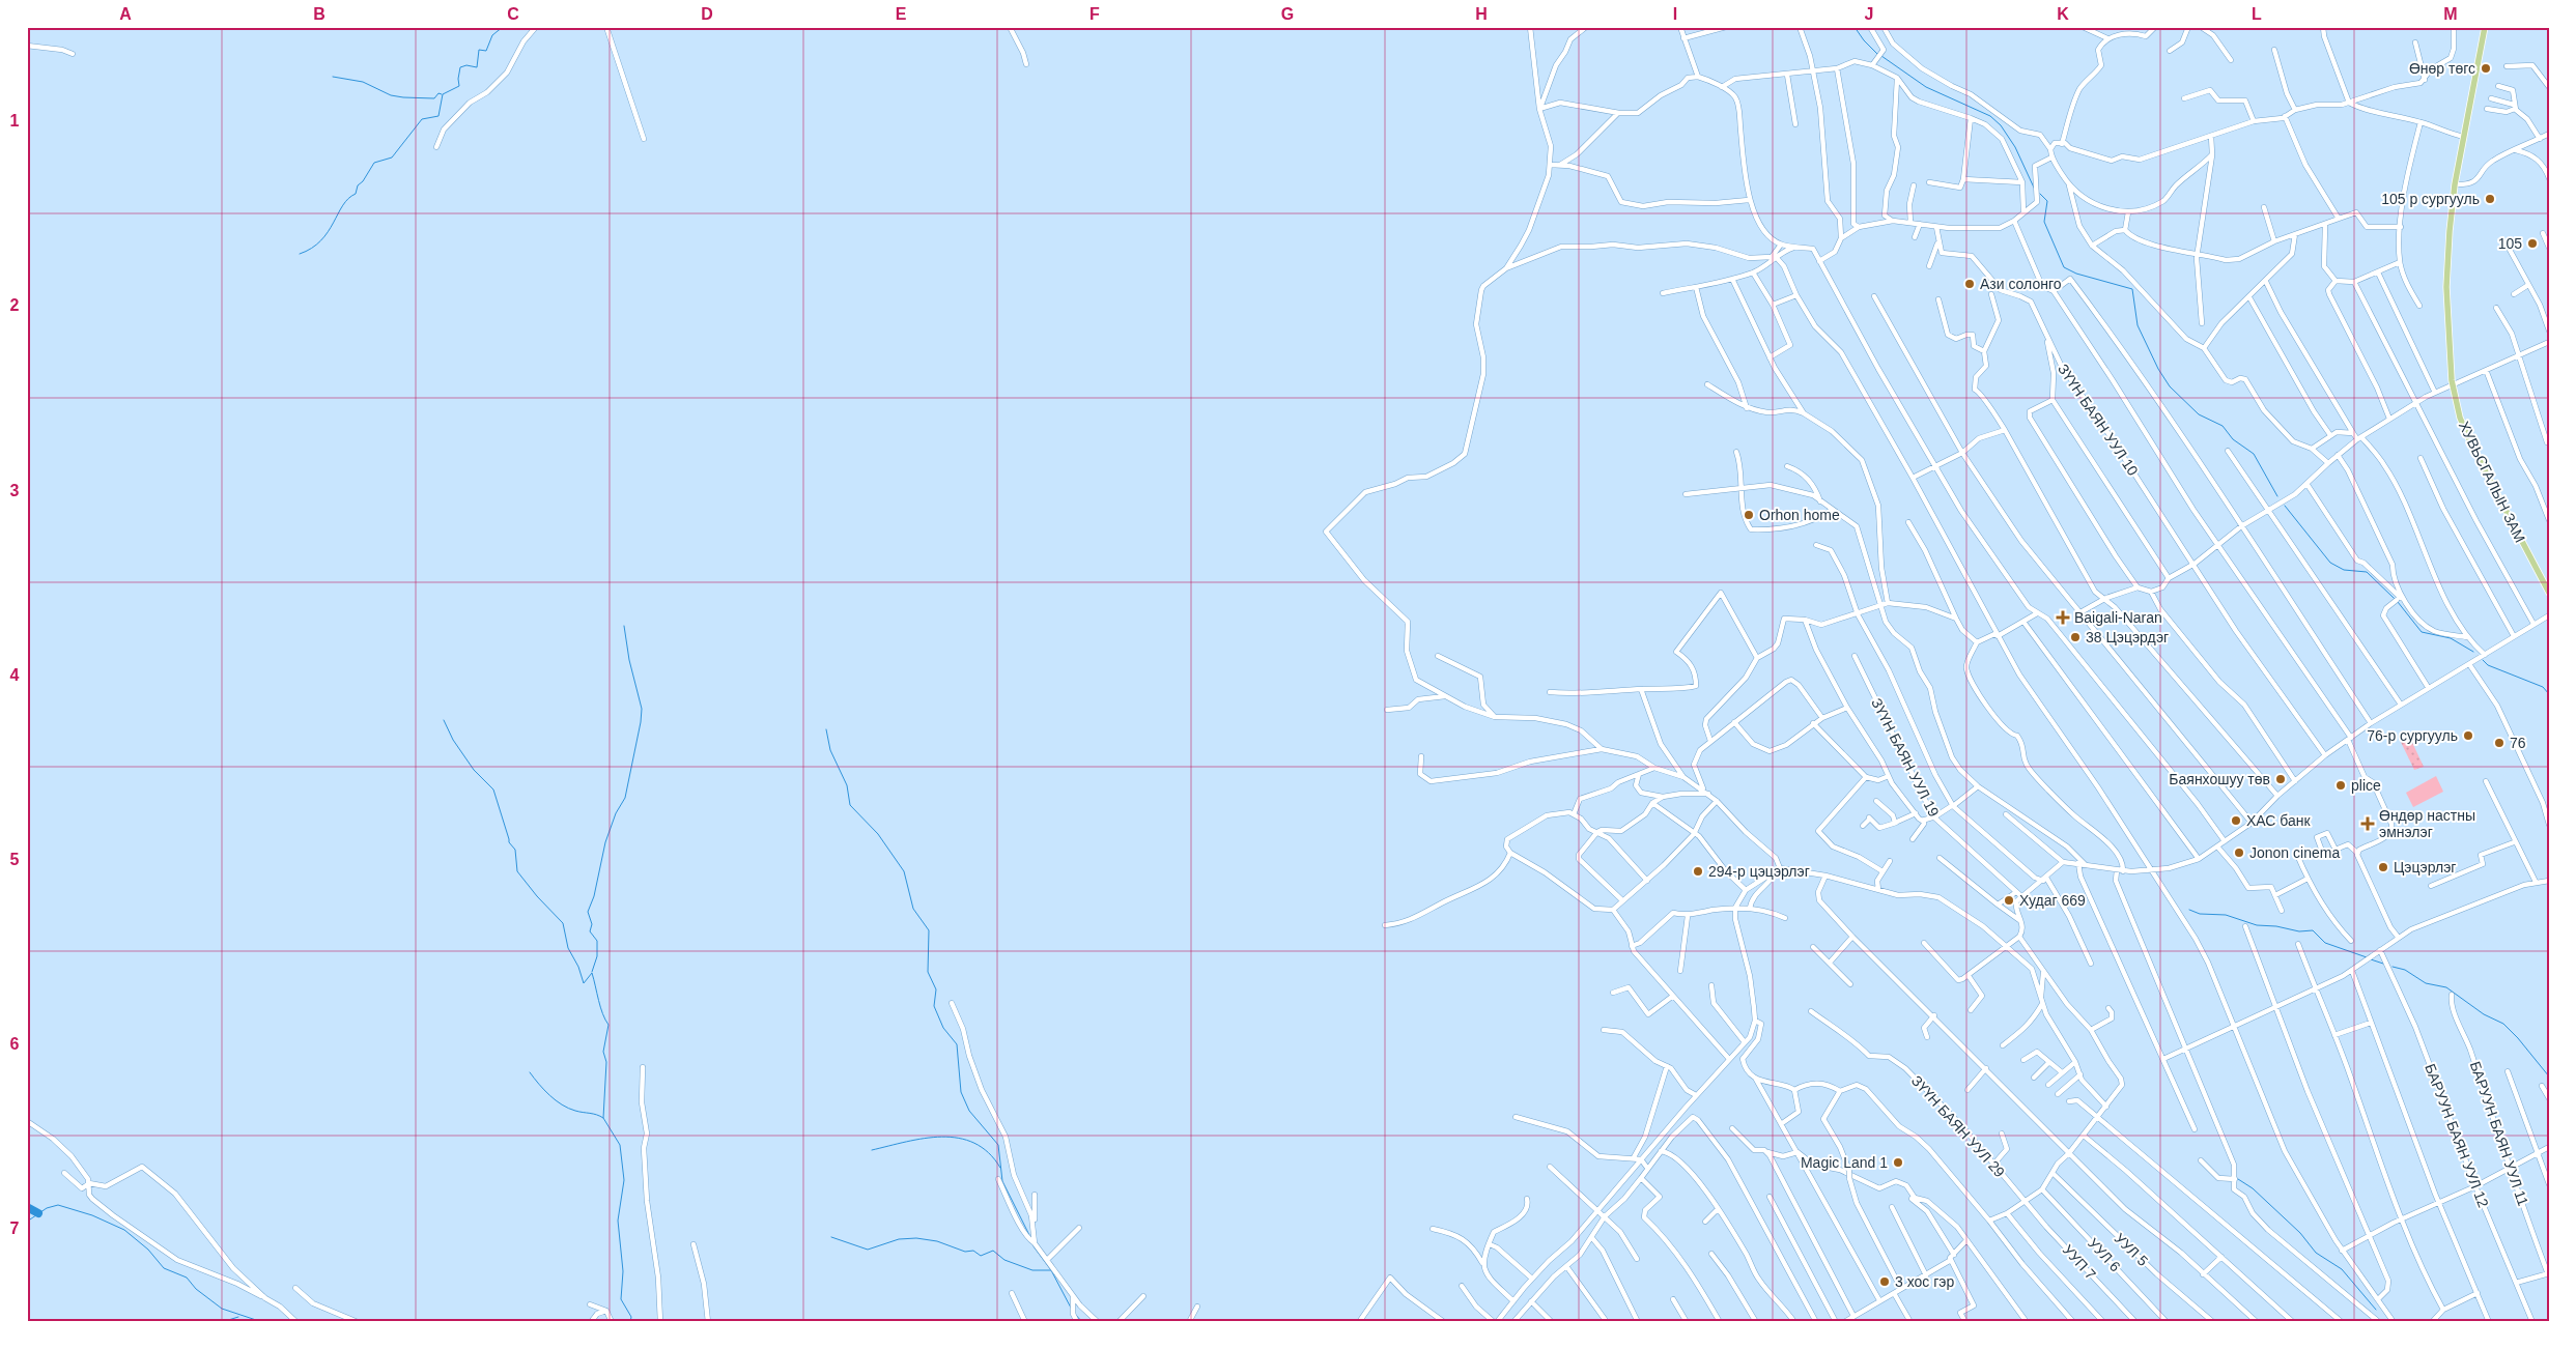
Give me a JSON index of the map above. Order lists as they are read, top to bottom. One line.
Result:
{"streets":{"main road":["ХУВЬСГАЛЫН ЗАМ"],"street":["ЗҮҮН БАЯН УУЛ 10","ЗҮҮН БАЯН УУЛ 19","ЗҮҮН БАЯН УУЛ 29","БАРУУН БАЯН УУЛ 11","БАРУУН БАЯН УУЛ 12","УУЛ 5","УУЛ 6","УУП 7"]},"crossings":[["ЗҮҮН БАЯН УУЛ 29","УУП 7"]],"places":{"other":["Өнөр төгс","105 р сургууль","105","Ази солонго","Orhon home","38 Цэцэрдэг","76-р сургууль","76","Баянхошуу төв","plice","ХАС банк","Jonon cinema","Цэцэрлэг","294-р цэцэрлэг","Худаг 669","Magic Land 1","3 хос гэр"],"health":["Baigali-Naran","Өндөр настны эмнэлэг"]},"grid":{"columns":["A","B","C","D","E","F","G","H","I","J","K","L","M"],"rows":["1","2","3","4","5","6","7"]}}
